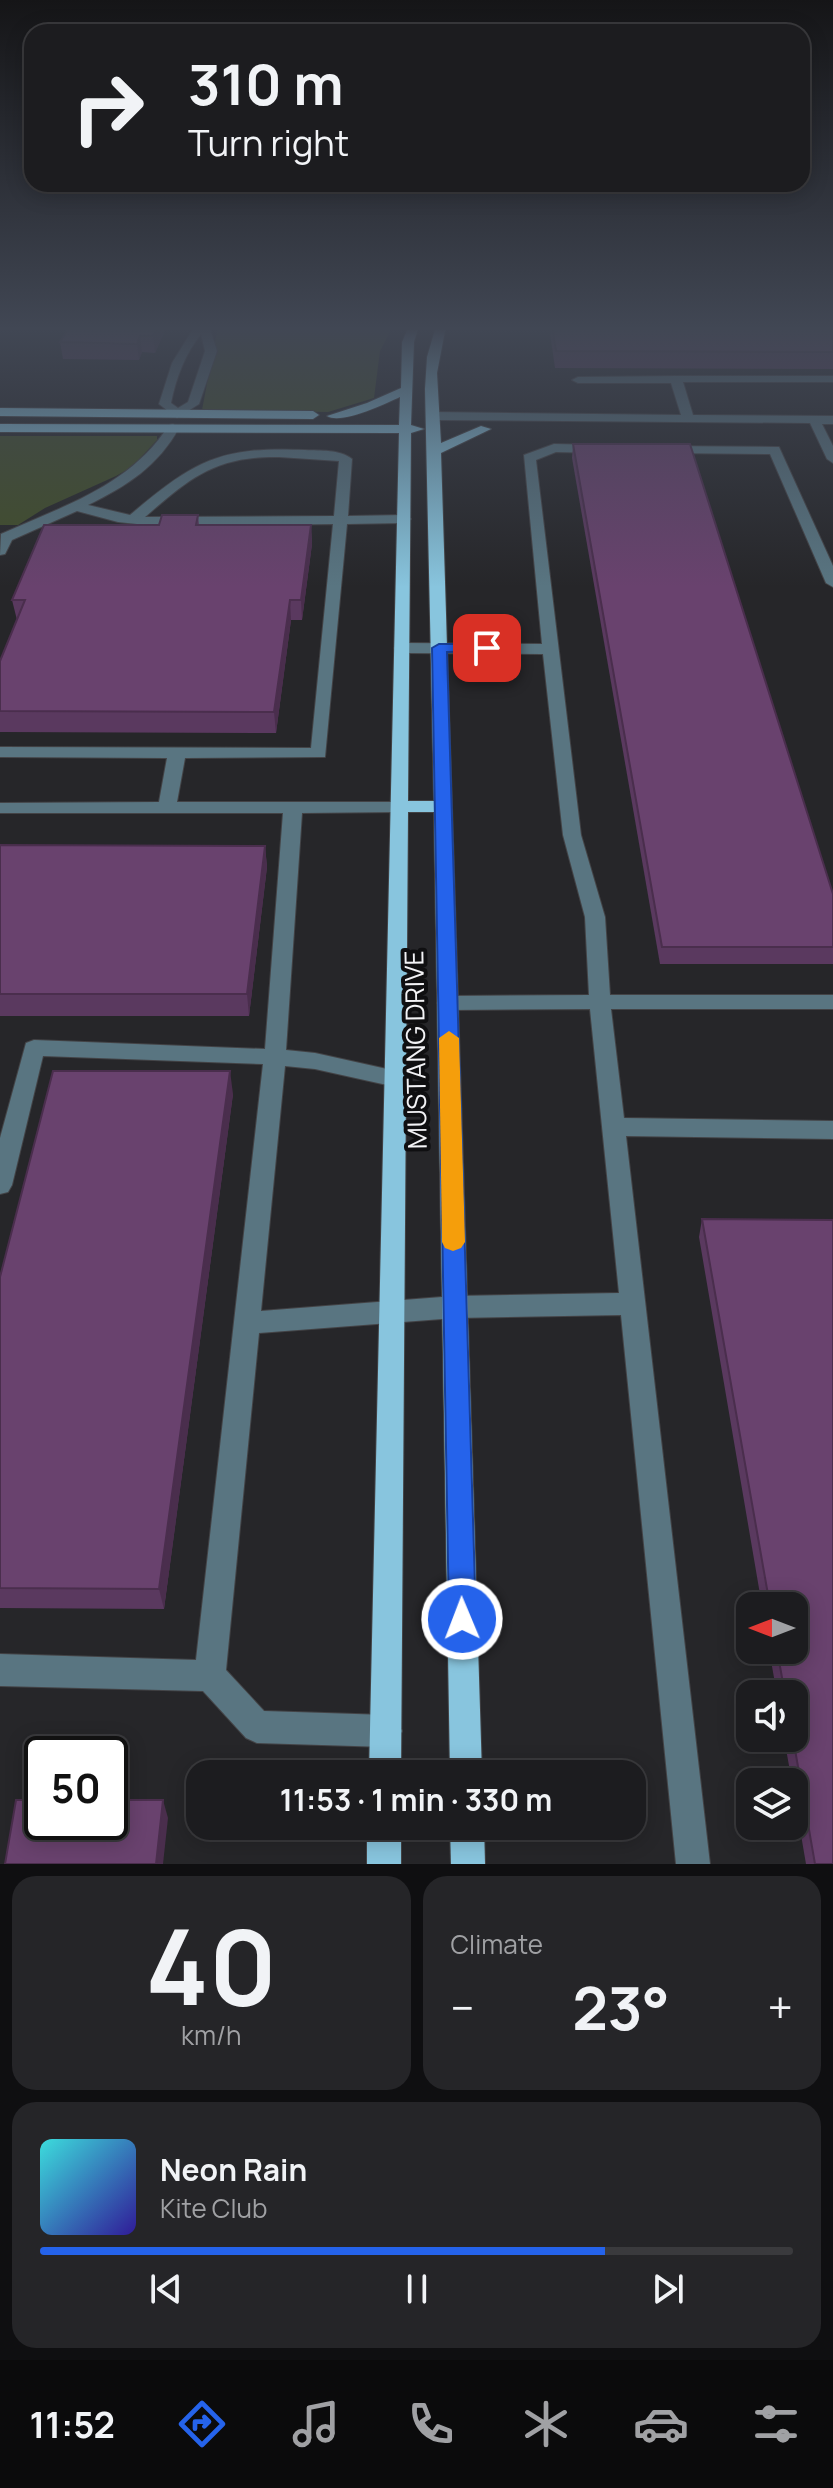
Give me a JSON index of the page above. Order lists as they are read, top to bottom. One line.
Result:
{"streets":{"main road":["MUSTANG DRIVE"]},"north":"left","page":{"turn":["310 m","Turn right"],"limit":"50","trip":"11:53 · 1 min · 330 m","tile":[["40","km/h"],"Climate"],"heat":["−","23°","+"],"song":["Neon Rain","Kite Club"],"tabs":"11:52"}}
